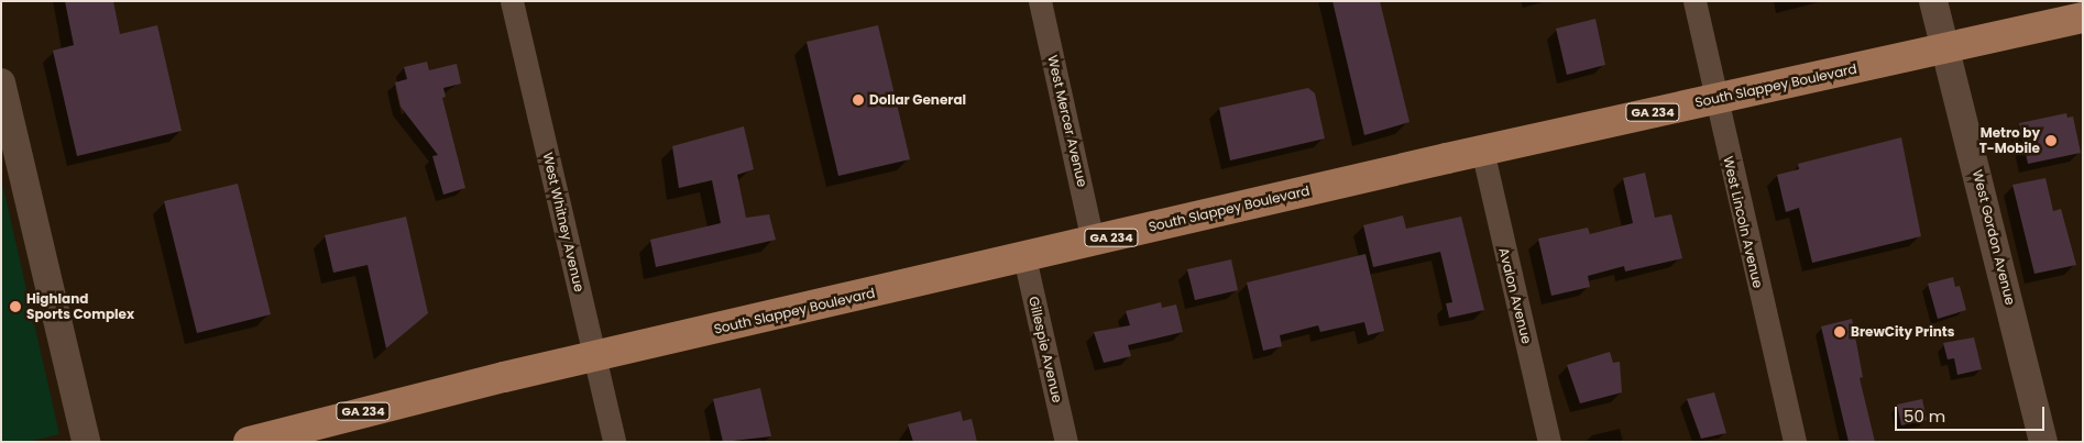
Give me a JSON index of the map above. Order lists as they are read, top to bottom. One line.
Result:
{"streets":{"main road":["South Slappey Boulevard","GA 234"],"street":["West Mercer Avenue","West Whitney Avenue","West Lincoln Avenue","West Gordon Avenue","Avalon Avenue","Gillespie Avenue"]},"crossings":[["South Slappey Boulevard","West Mercer Avenue"],["South Slappey Boulevard","West Whitney Avenue"],["South Slappey Boulevard","West Lincoln Avenue"],["South Slappey Boulevard","West Gordon Avenue"],["South Slappey Boulevard","Avalon Avenue"],["South Slappey Boulevard","Gillespie Avenue"]],"places":["Dollar General","Metro by T-Mobile","Highland Sports Complex","BrewCity Prints"],"scale_bar":"50 m"}
